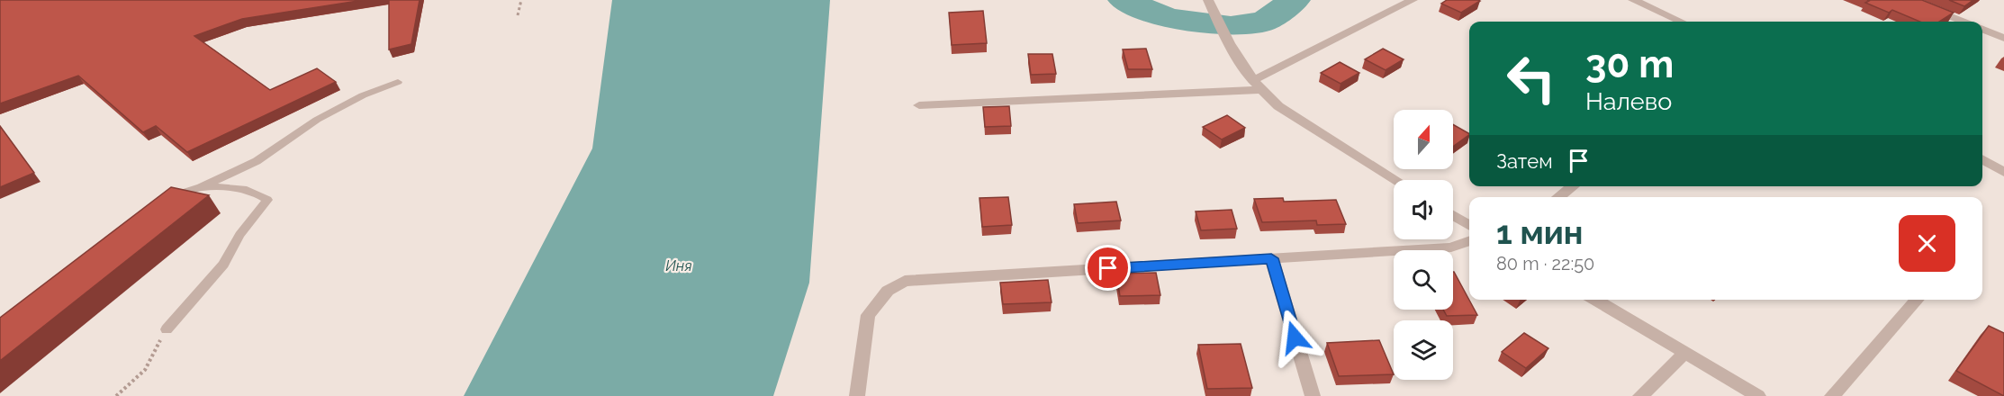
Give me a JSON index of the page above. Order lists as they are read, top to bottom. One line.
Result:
{"water":["Иня"],"north":"top","page":{"turn":["30 m","Налево"],"then":"Затем","heading":["1 мин","80 m · 22:50"]}}
